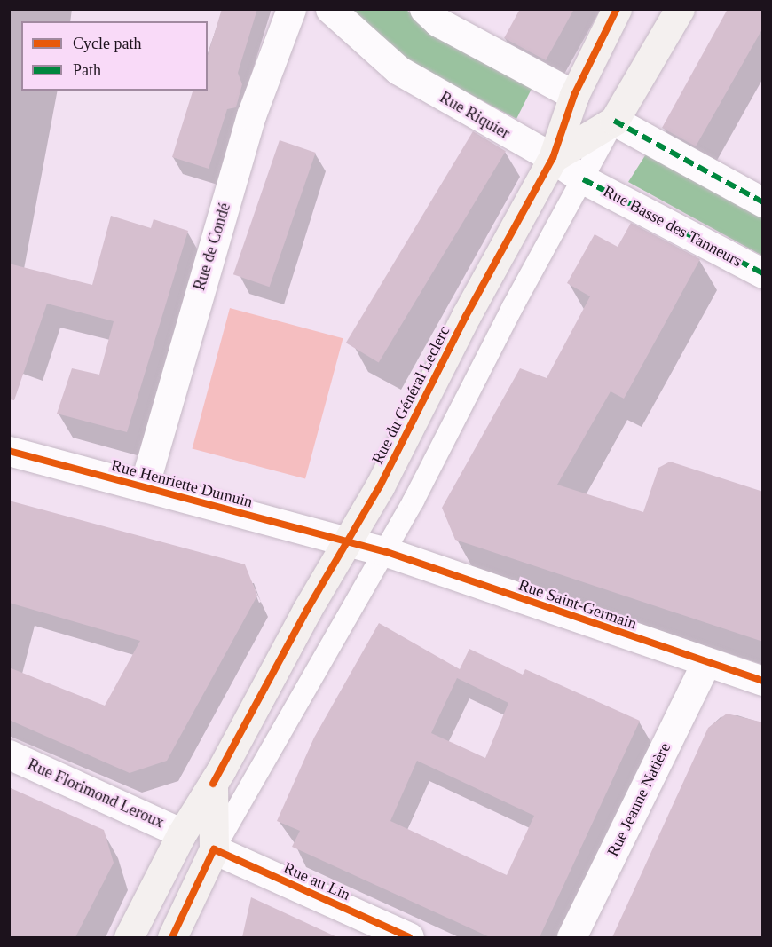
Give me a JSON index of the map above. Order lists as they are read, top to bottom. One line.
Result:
{"streets":{"main road":["Rue du Général Leclerc"],"street":["Rue Riquier","Rue Basse des Tanneurs","Rue de Condé","Rue Henriette Dumuin","Rue Saint-Germain","Rue Florimond Leroux","Rue Jeanne Natière","Rue au Lin"]},"crossings":[["Rue Riquier","Rue Basse des Tanneurs"],["Rue Riquier","Rue du Général Leclerc"],["Rue Basse des Tanneurs","Rue du Général Leclerc"],["Rue de Condé","Rue Henriette Dumuin"],["Rue du Général Leclerc","Rue Henriette Dumuin"],["Rue du Général Leclerc","Rue Saint-Germain"],["Rue du Général Leclerc","Rue Florimond Leroux"],["Rue du Général Leclerc","Rue au Lin"],["Rue Henriette Dumuin","Rue Saint-Germain"],["Rue Saint-Germain","Rue Jeanne Natière"]],"legend":["Cycle path","Path"]}
